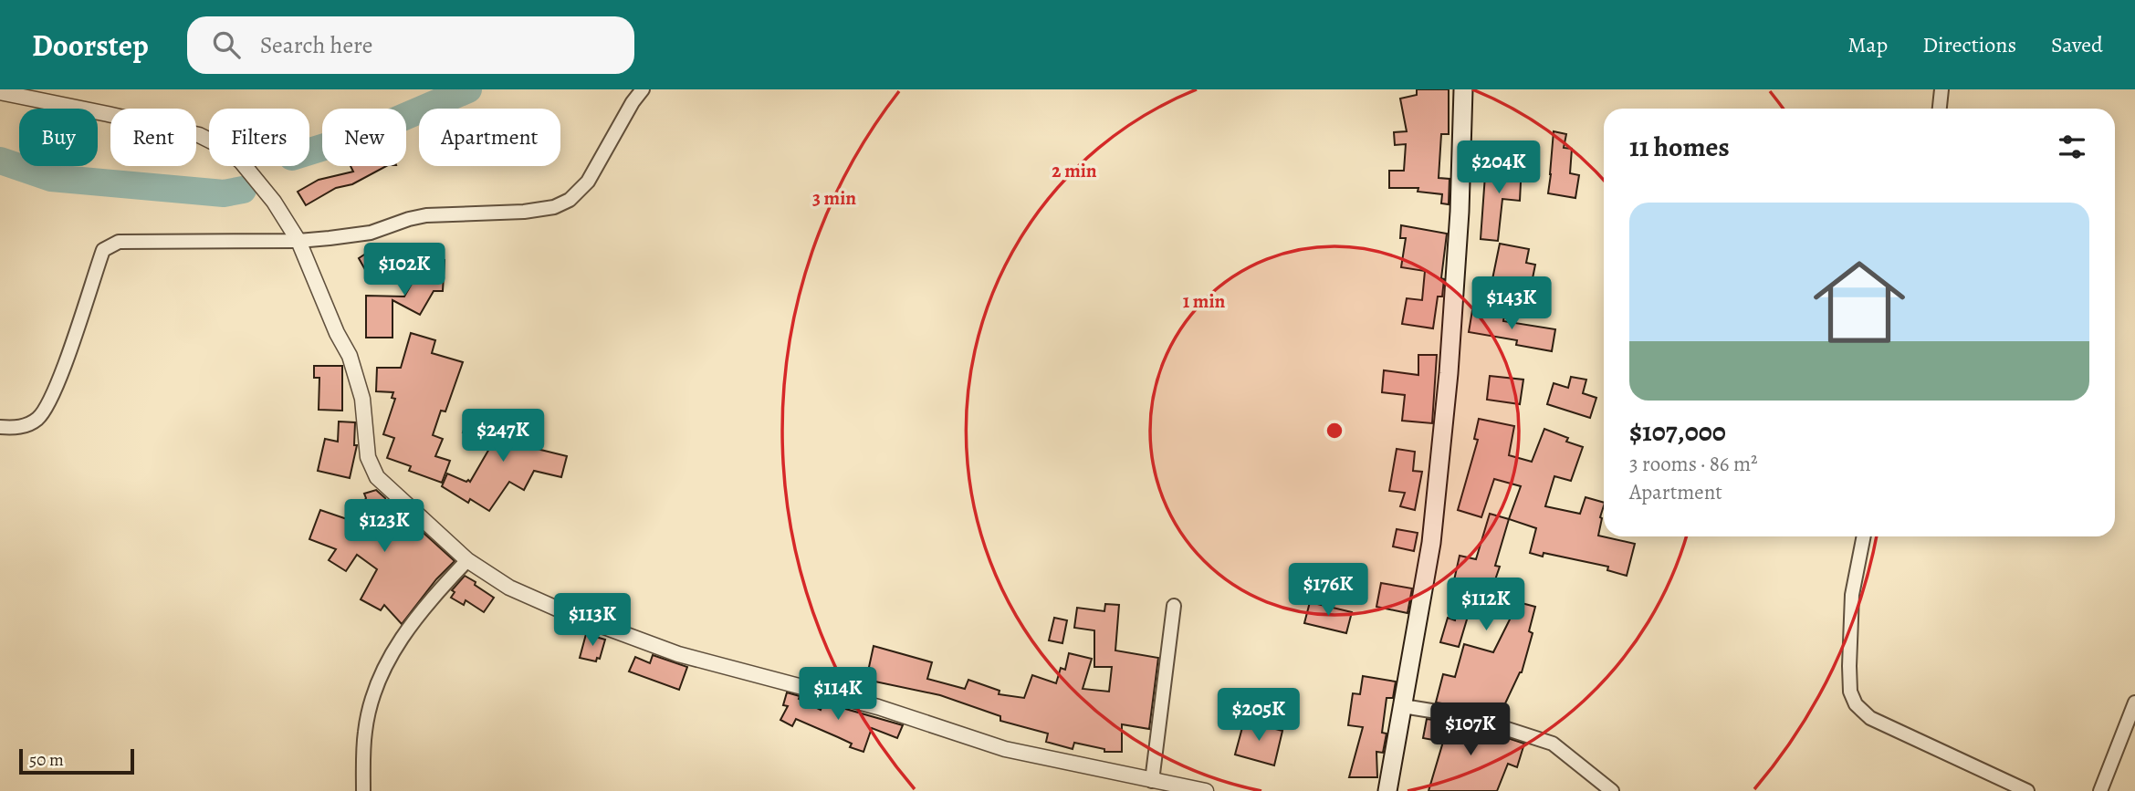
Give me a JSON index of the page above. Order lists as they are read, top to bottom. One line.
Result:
{"scale_bar":"50 m","page":{"header":"Doorstep","search":"Search here","nav":["Map","Directions","Saved"],"chip":["Buy","Rent","Filters","New","Apartment"],"heading":"11 homes","price":["$204K","$102K","$143K","$247K","$123K","$176K","$112K","$113K","$114K","$205K","$107K"],"list":[{"name":"$107,000","note":"3 rooms · 86 m² · Apartment"}],"scale":"50 m"},"rings":["2 min","3 min","1 min"]}
